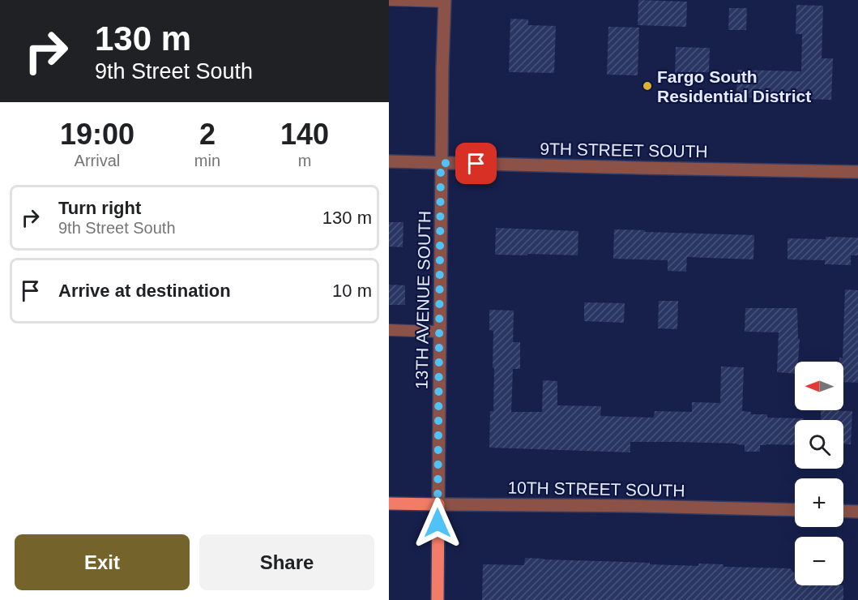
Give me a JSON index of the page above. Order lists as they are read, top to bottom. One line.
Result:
{"streets":{"main road":["13TH AVENUE SOUTH","10TH STREET SOUTH"],"street":["9TH STREET SOUTH"]},"crossings":[["9TH STREET SOUTH","13TH AVENUE SOUTH"],["13TH AVENUE SOUTH","10TH STREET SOUTH"]],"places":["Fargo South Residential District"],"north":"left","page":{"turn":["130 m","9th Street South"],"eta":["19:00","Arrival","2","min","140","m"],"list":[{"name":"Turn right","note":"9th Street South","value":"130 m"},{"name":"Arrive at destination","value":"10 m"}],"map_buttons":["+","−"],"buttons":["Exit","Share"]}}
